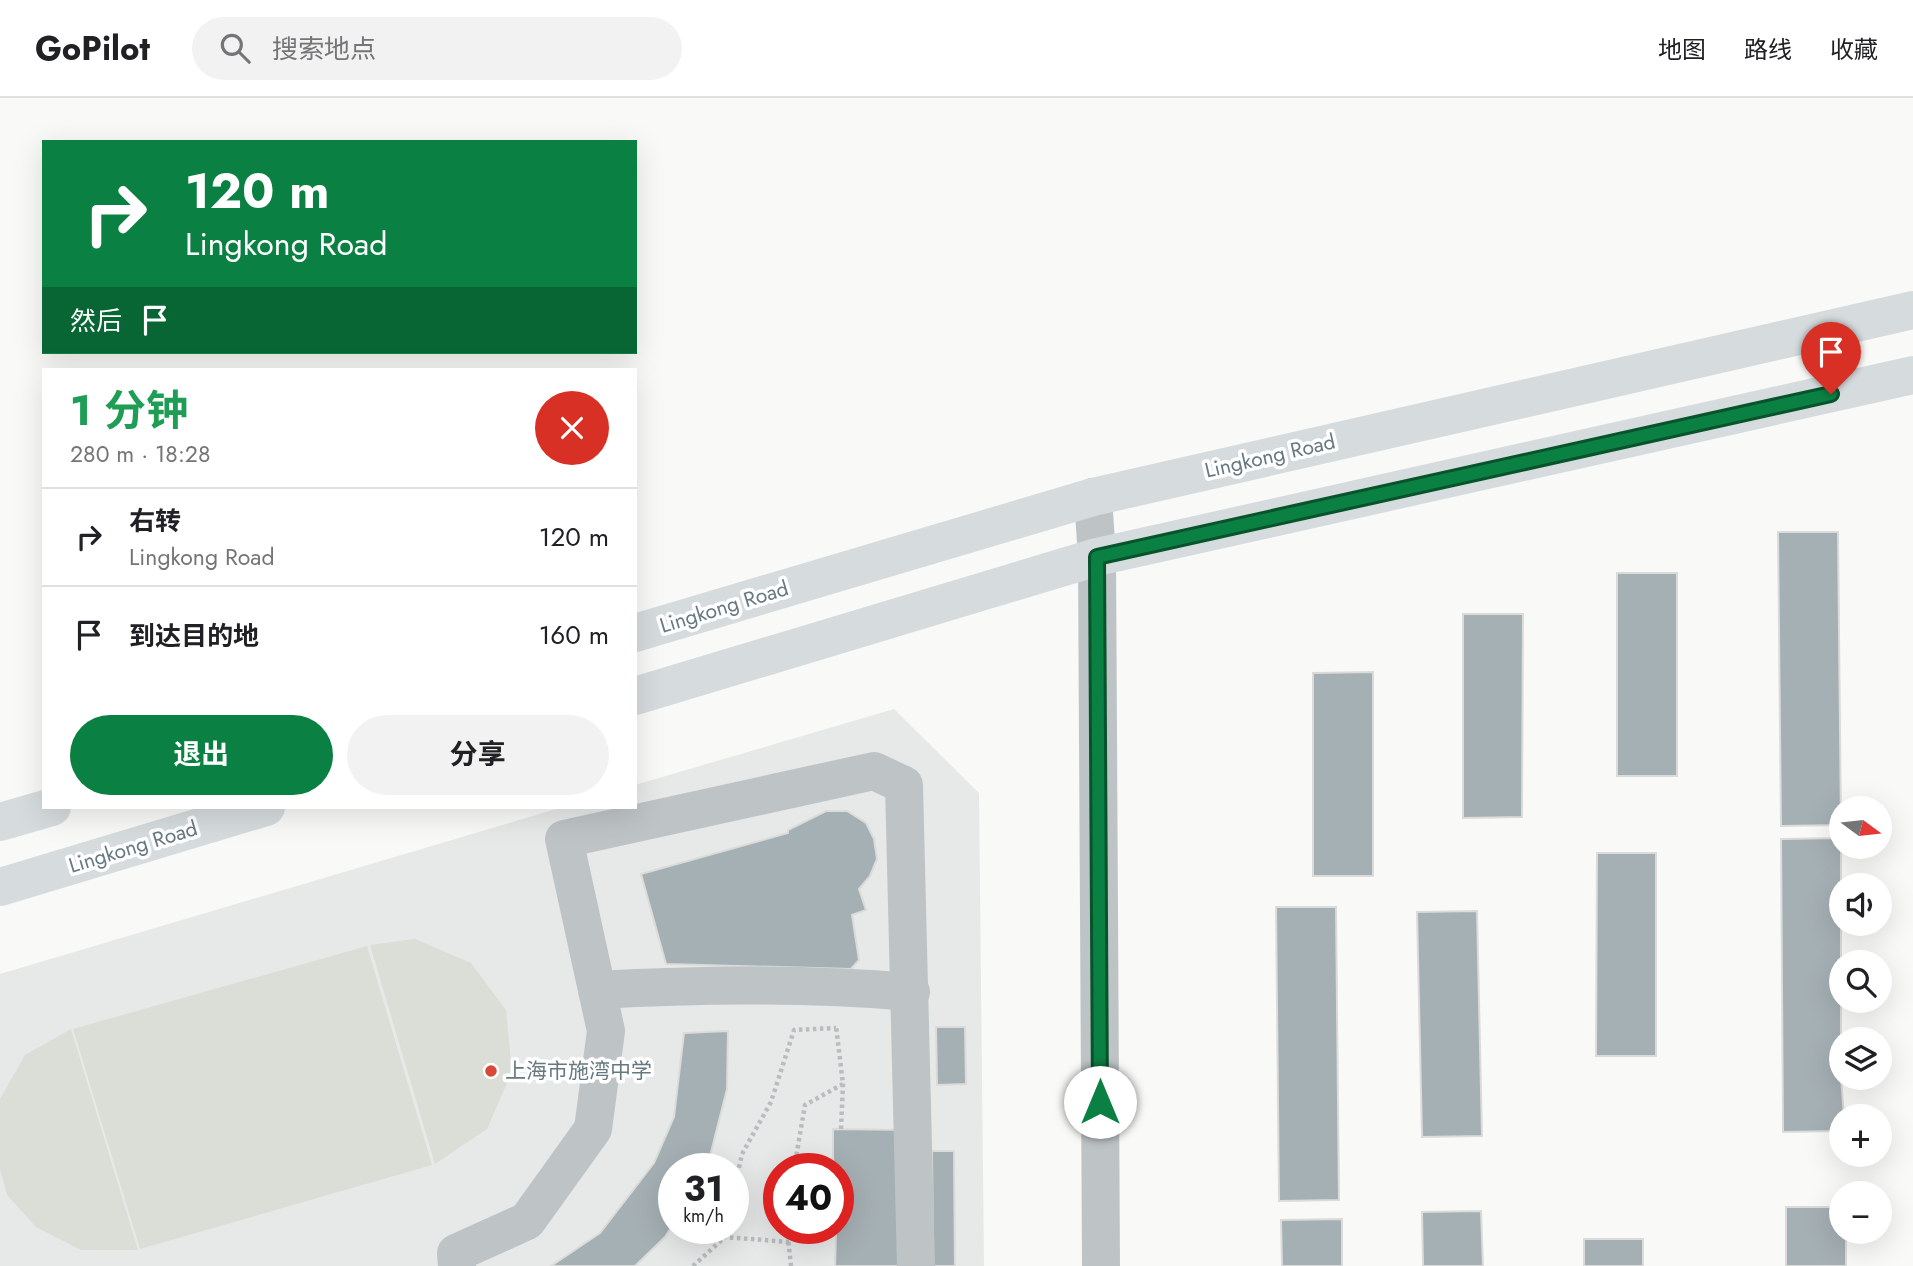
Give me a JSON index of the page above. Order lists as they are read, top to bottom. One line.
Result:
{"streets":{"main road":["Lingkong Road"]},"places":["上海市施湾中学"],"north":"right","page":{"header":"GoPilot","search":"搜索地点","nav":["地图","路线","收藏"],"turn":["120 m","Lingkong Road"],"then":"然后","heading":["1 分钟","280 m · 18:28"],"list":[{"name":"右转","note":"Lingkong Road","value":"120 m"},{"name":"到达目的地","value":"160 m"}],"buttons":["退出","分享"],"map_buttons":["+","−"],"speed":"31 km/h","limit":"40"}}
